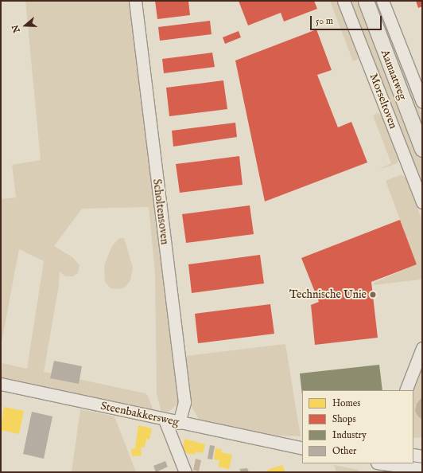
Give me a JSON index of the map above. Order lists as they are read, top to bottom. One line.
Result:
{"streets":{"main road":["Aamaatweg"],"street":["Morseltoven","Scholtensoven","Steenbakkersweg"]},"crossings":[["Scholtensoven","Steenbakkersweg"]],"places":["Technische Unie"],"legend":["Homes","Shops","Industry","Other"],"scale_bar":"50 m","north":"left"}
